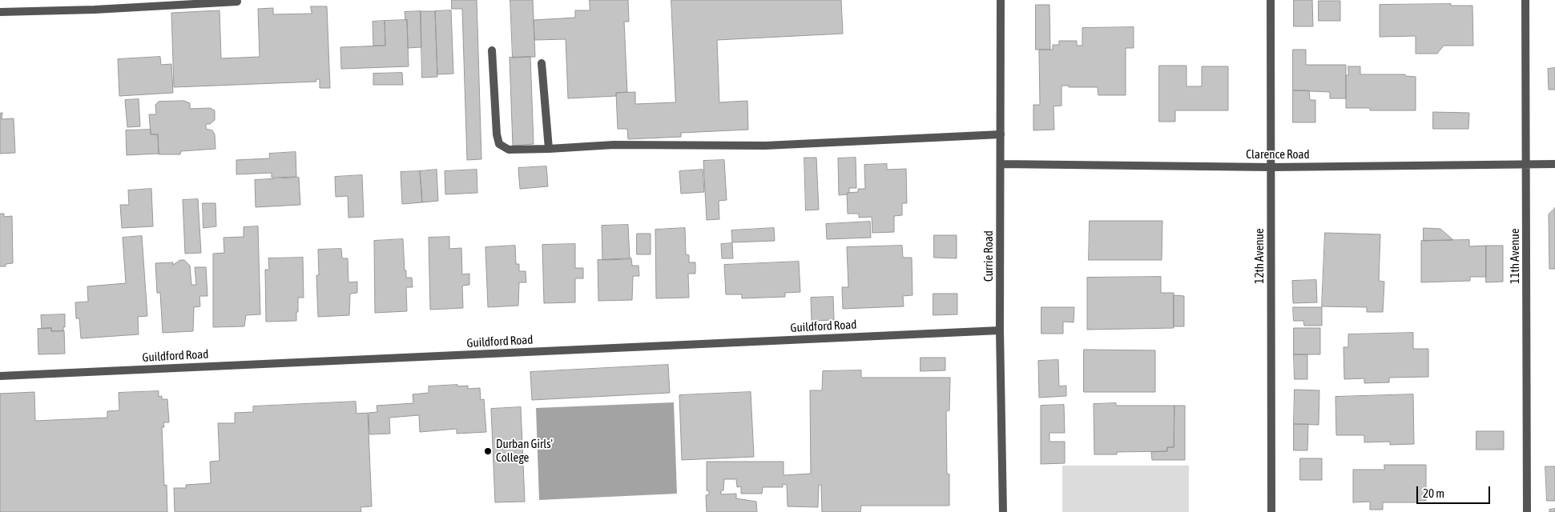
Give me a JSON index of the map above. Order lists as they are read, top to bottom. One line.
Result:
{"streets":{"street":["Clarence Road","Currie Road","12th Avenue","11th Avenue","Guildford Road"]},"crossings":[["Clarence Road","Currie Road"],["Clarence Road","12th Avenue"],["Clarence Road","11th Avenue"],["Currie Road","Guildford Road"]],"places":["Durban Girls' College"],"scale_bar":"20 m"}
